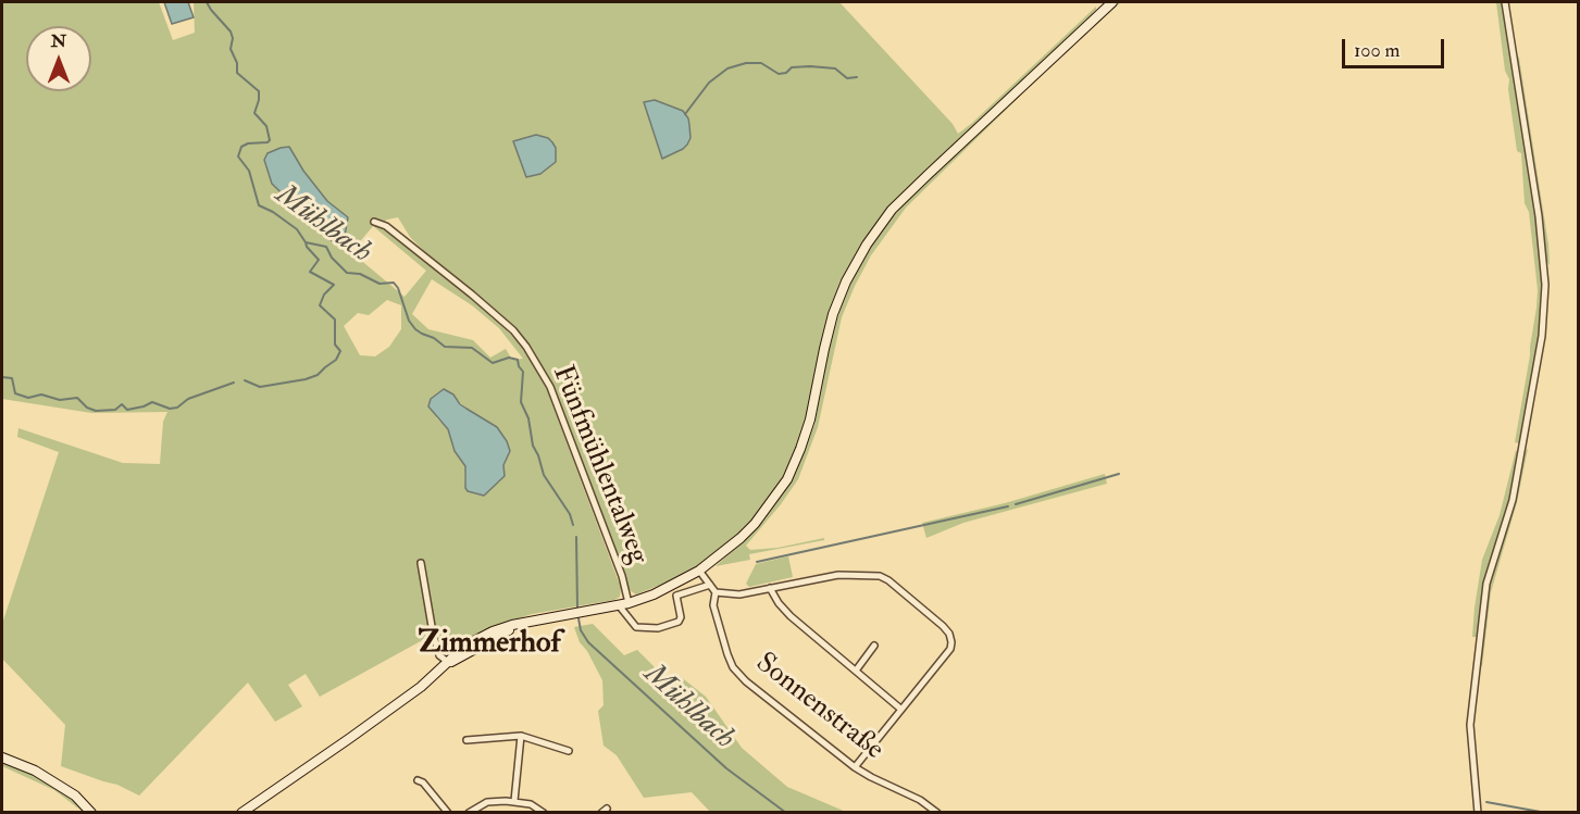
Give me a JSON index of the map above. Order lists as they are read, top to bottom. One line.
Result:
{"streets":{"street":["Fünfmühlentalweg","Sonnenstraße"]},"districts":["Zimmerhof"],"water":["Mühlbach"],"scale_bar":"100 m","north":"top"}
